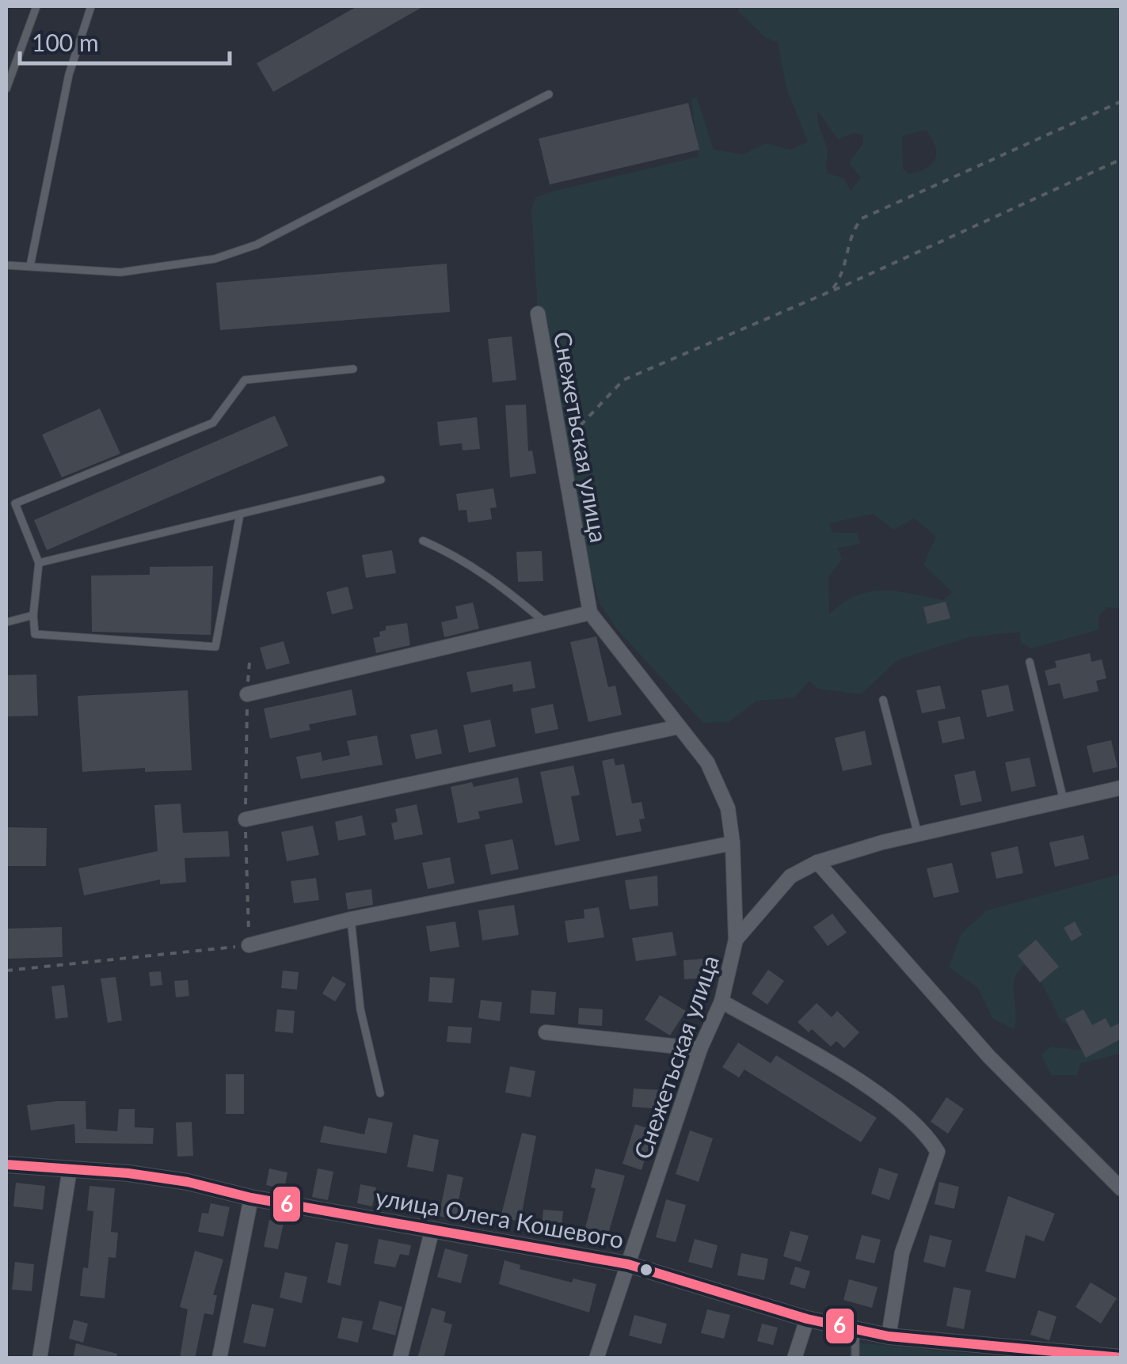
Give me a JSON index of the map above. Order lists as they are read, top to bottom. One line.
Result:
{"streets":{"street":["Снежетьская улица","улица Олега Кошевого"]},"crossings":[["Снежетьская улица","улица Олега Кошевого"]],"lines":["transit line 6"],"scale_bar":"100 m"}
